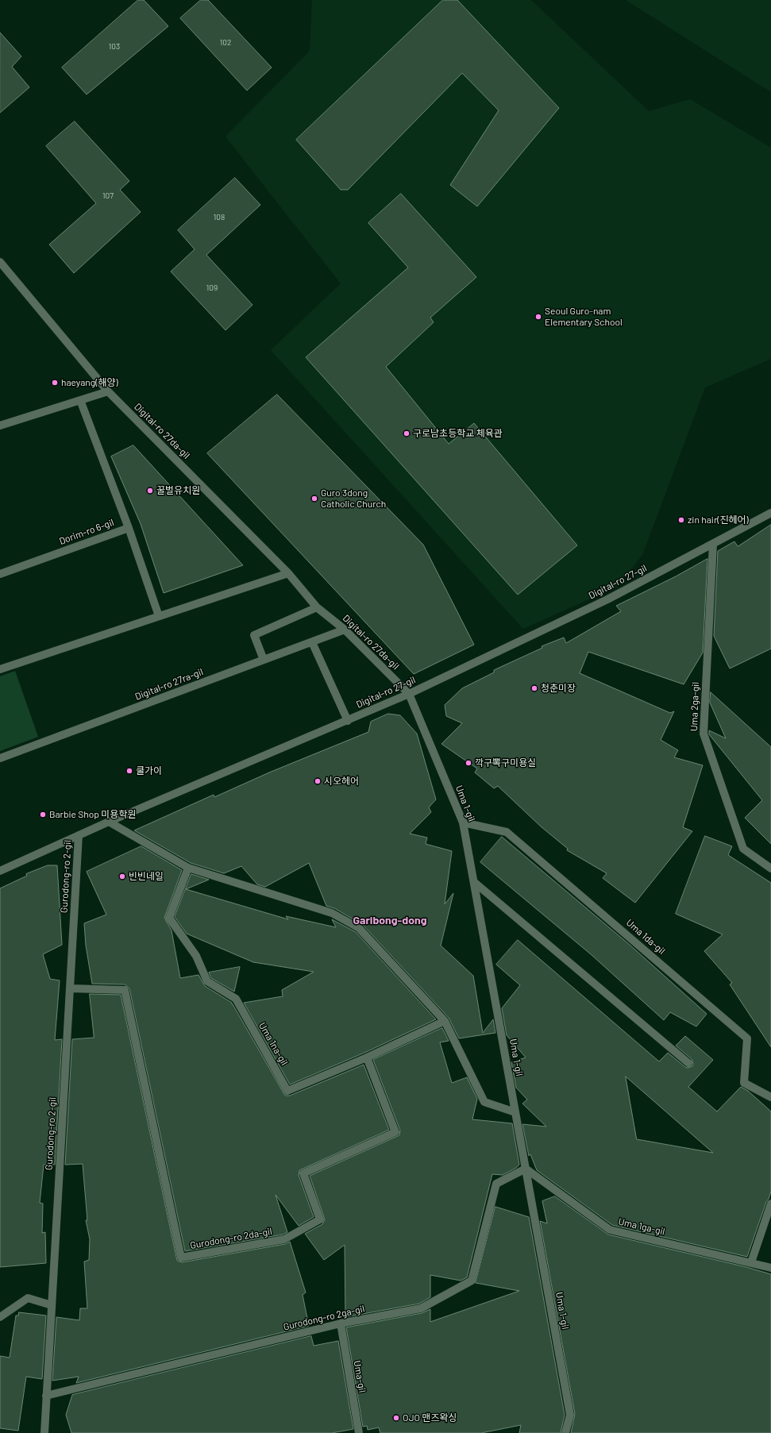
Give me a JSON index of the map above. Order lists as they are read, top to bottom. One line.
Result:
{"streets":{"street":["Digital-ro 27da-gil","Dorim-ro 6-gil","Digital-ro 27-gil","Digital-ro 27ra-gil","Uma 2ga-gil","Uma 1-gil","Gurodong-ro 2-gil","Uma 1da-gil","Uma 1na-gil","Uma 1ga-gil","Gurodong-ro 2da-gil","Gurodong-ro 2ga-gil","Uma-gil"]},"crossings":[["Digital-ro 27da-gil","Digital-ro 27-gil"],["Digital-ro 27da-gil","Digital-ro 27ra-gil"],["Digital-ro 27da-gil","Uma 1-gil"],["Digital-ro 27-gil","Uma 2ga-gil"],["Digital-ro 27-gil","Uma 1-gil"],["Digital-ro 27-gil","Gurodong-ro 2-gil"],["Uma 1-gil","Uma 1da-gil"],["Uma 1-gil","Uma 1ga-gil"],["Uma 1-gil","Gurodong-ro 2ga-gil"],["Gurodong-ro 2-gil","Gurodong-ro 2da-gil"],["Gurodong-ro 2-gil","Gurodong-ro 2ga-gil"],["Uma 1na-gil","Gurodong-ro 2da-gil"],["Uma 1ga-gil","Gurodong-ro 2ga-gil"],["Gurodong-ro 2ga-gil","Uma-gil"]],"districts":["Garibong-dong"],"places":["Seoul Guro-nam Elementary School","haeyang(해양)","구로남초등학교 체육관","꿀벌유치원","Guro 3dong Catholic Church","zin hair(진헤어)","청춘미장","깍구뽁구미용실","쿨가이","시오헤어","Barbie Shop 미용학원","빈빈네일","OJO 맨즈왁싱"],"house_numbers":["102","103","107","108","109"]}
